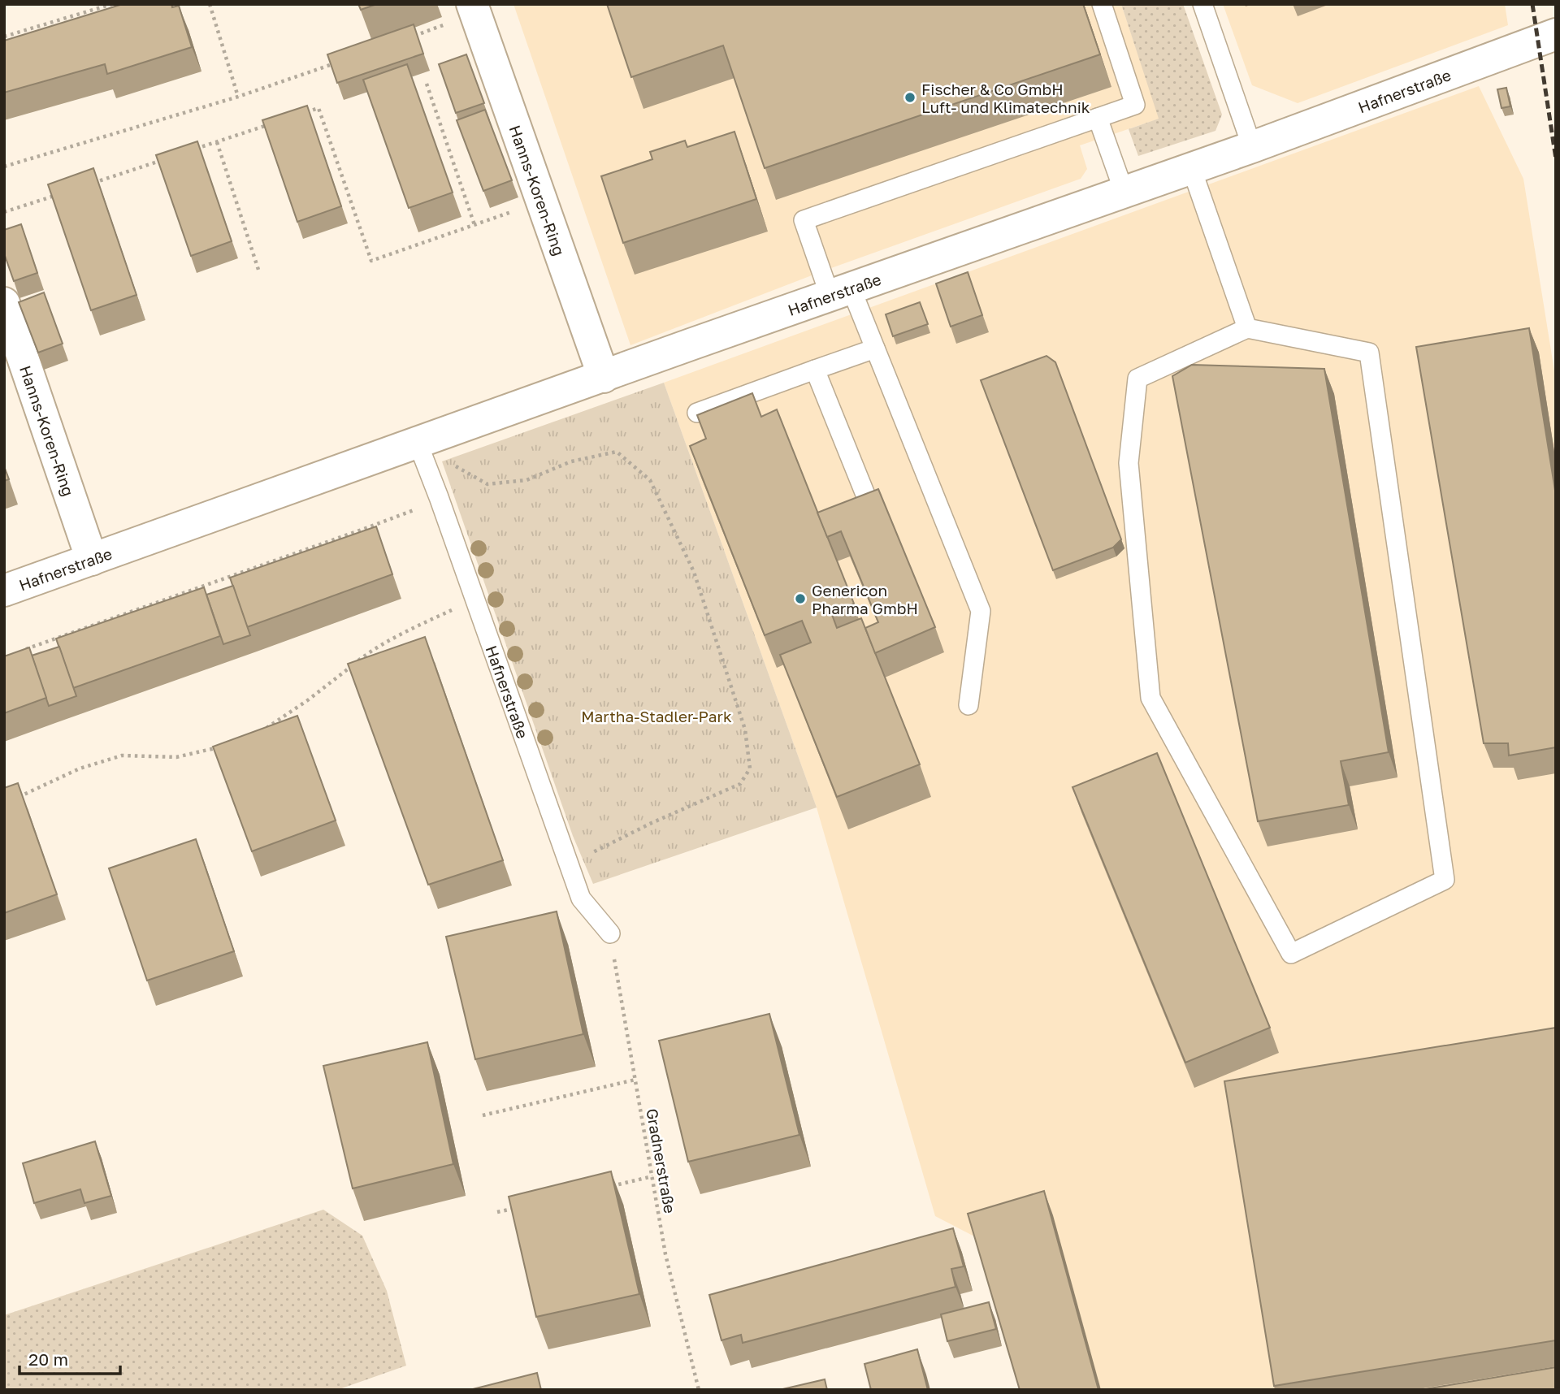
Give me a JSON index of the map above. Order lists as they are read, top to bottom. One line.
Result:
{"streets":{"street":["Hafnerstraße","Hanns-Koren-Ring"],"path":["Gradnerstraße"]},"crossings":[["Hafnerstraße","Hanns-Koren-Ring"],["Hafnerstraße","Gradnerstraße"]],"parks":["Martha-Stadler-Park"],"places":["Fischer & Co GmbH Luft- und Klimatechnik","Genericon Pharma GmbH"],"scale_bar":"20 m"}
